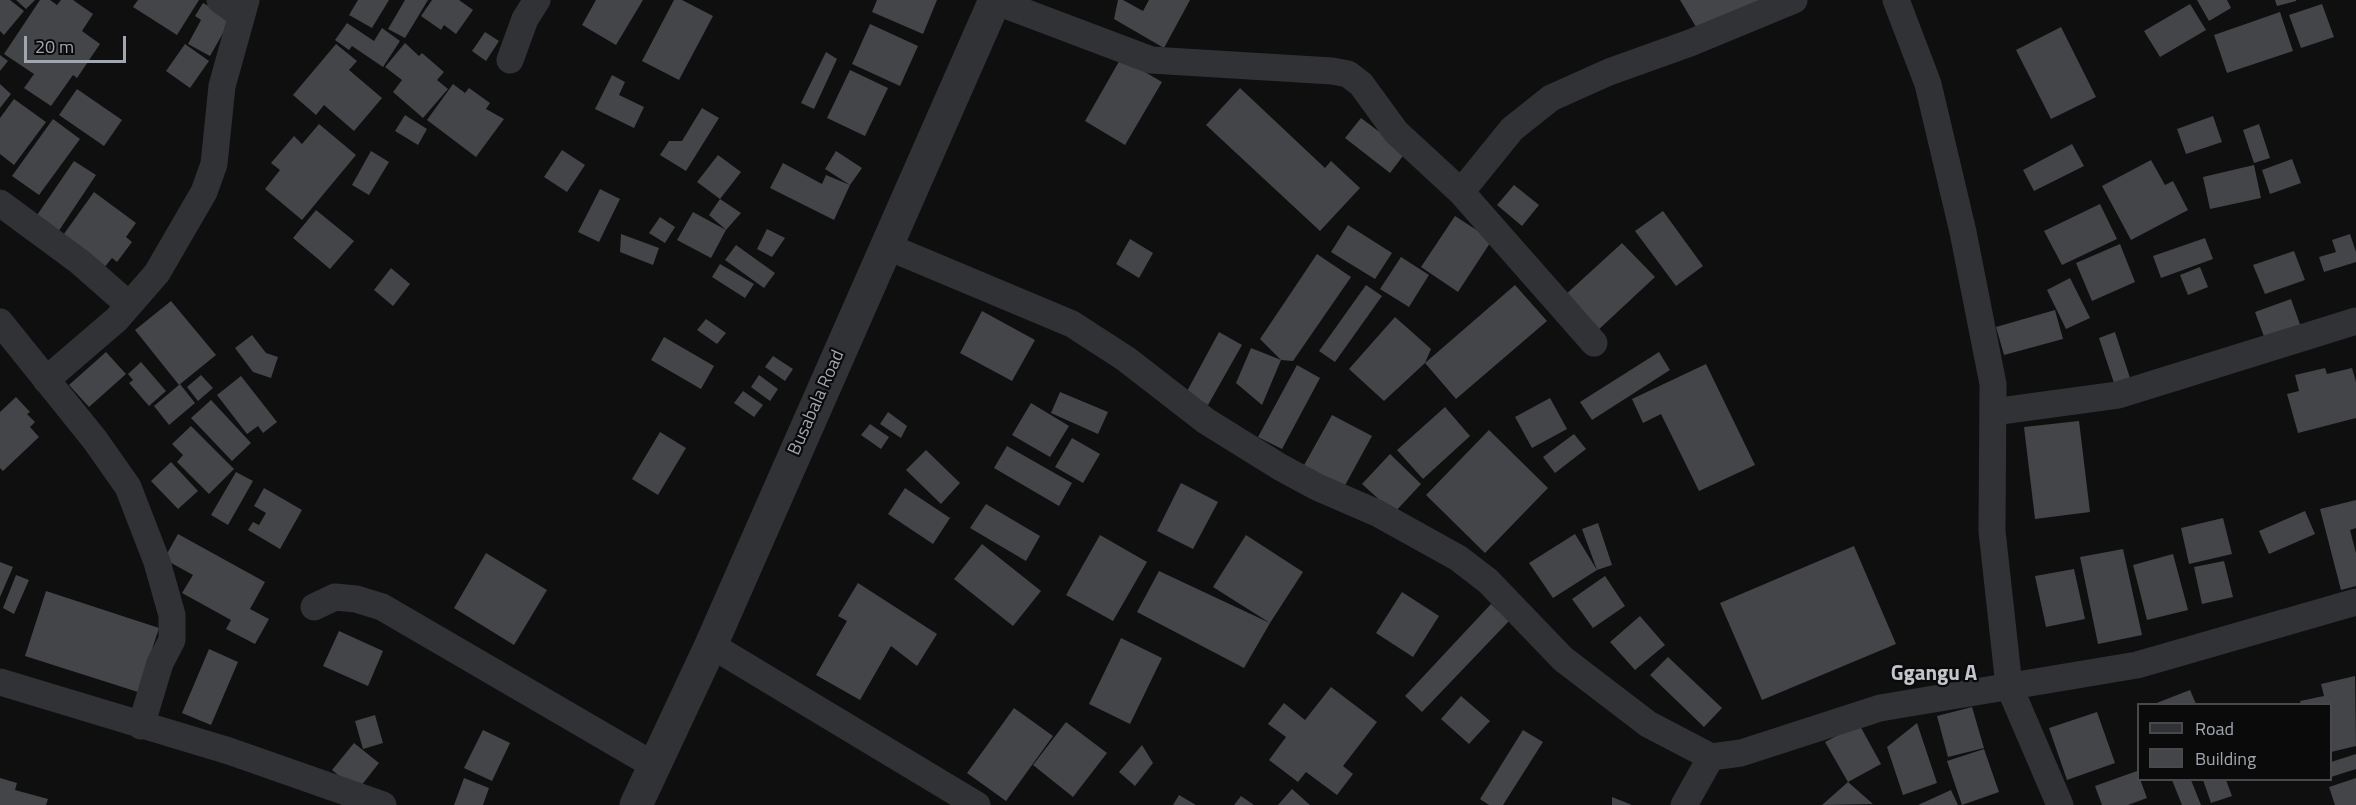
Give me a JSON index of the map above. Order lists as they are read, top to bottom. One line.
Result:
{"streets":{"street":["Busabala Road"]},"districts":["Ggangu A"],"legend":["Road","Building"],"scale_bar":"20 m"}
